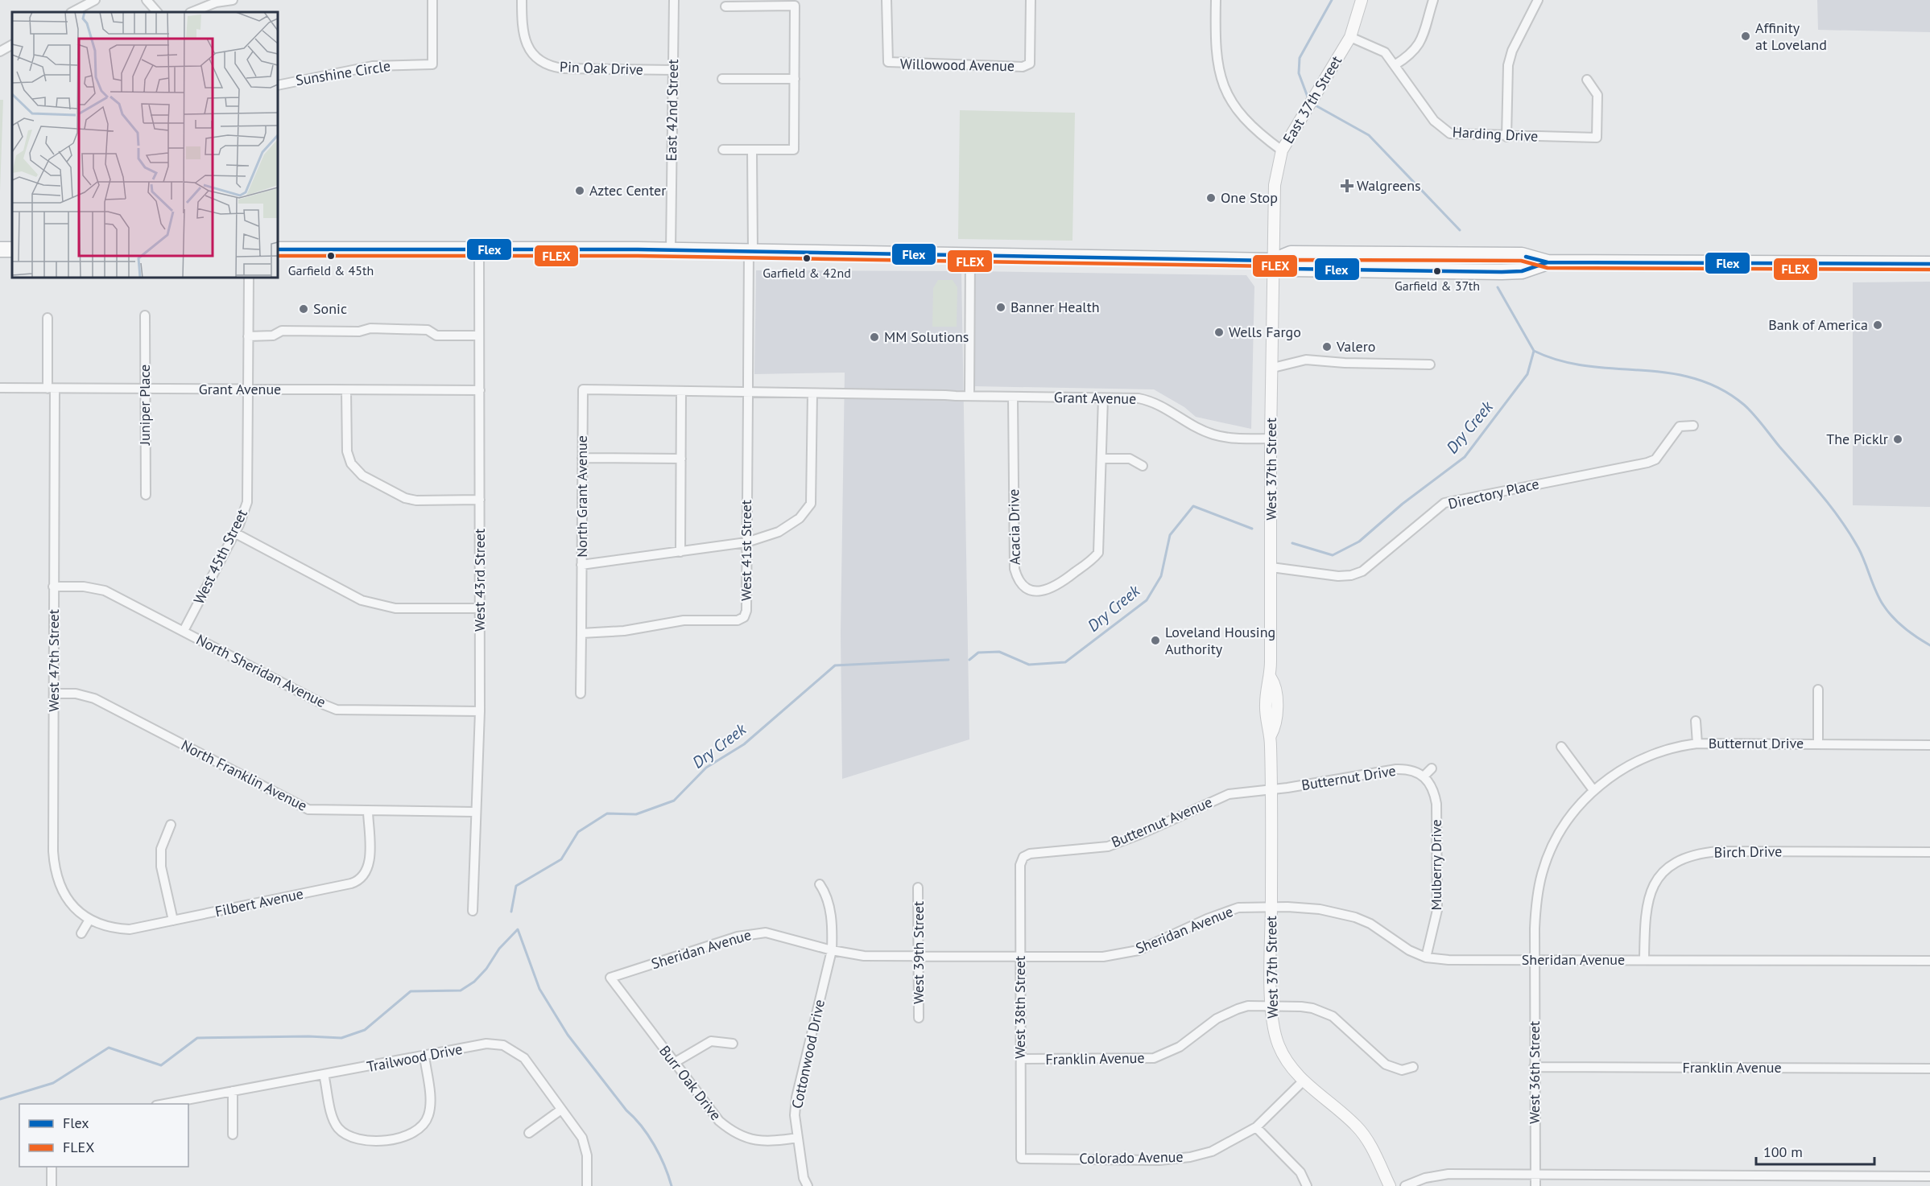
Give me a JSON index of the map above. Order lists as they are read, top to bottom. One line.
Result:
{"streets":{"street":["Willowood Avenue","Pin Oak Drive","Sunshine Circle","East 37th Street","East 42nd Street","Harding Drive","Grant Avenue","Juniper Place","West 37th Street","Directory Place","North Grant Avenue","Acacia Drive","West 41st Street","West 45th Street","West 43rd Street","West 47th Street","North Sheridan Avenue","Butternut Drive","North Franklin Avenue","Butternut Avenue","Birch Drive","Mulberry Drive","Filbert Avenue","Sheridan Avenue","West 39th Street","West 38th Street","Cottonwood Drive","Trailwood Drive","Franklin Avenue","West 36th Street","Burr Oak Drive","Colorado Avenue"]},"crossings":[["Pin Oak Drive","East 42nd Street"],["East 37th Street","Harding Drive"],["East 37th Street","West 37th Street"],["Grant Avenue","Juniper Place"],["Grant Avenue","West 37th Street"],["Grant Avenue","North Grant Avenue"],["Grant Avenue","Acacia Drive"],["Grant Avenue","West 45th Street"],["Grant Avenue","West 43rd Street"],["Grant Avenue","West 47th Street"],["West 37th Street","Directory Place"],["West 37th Street","Butternut Drive"],["West 37th Street","Butternut Avenue"],["West 37th Street","Sheridan Avenue"],["West 37th Street","Franklin Avenue"],["West 37th Street","Colorado Avenue"],["North Grant Avenue","West 41st Street"],["West 45th Street","North Sheridan Avenue"],["West 43rd Street","North Sheridan Avenue"],["West 43rd Street","North Franklin Avenue"],["West 47th Street","North Sheridan Avenue"],["West 47th Street","North Franklin Avenue"],["West 47th Street","Filbert Avenue"],["Butternut Drive","Butternut Avenue"],["Butternut Drive","Mulberry Drive"],["Butternut Drive","Sheridan Avenue"],["Butternut Drive","West 36th Street"],["North Franklin Avenue","Filbert Avenue"],["Butternut Avenue","West 38th Street"],["Birch Drive","Sheridan Avenue"],["Mulberry Drive","Sheridan Avenue"],["Sheridan Avenue","West 39th Street"],["Sheridan Avenue","West 38th Street"],["Sheridan Avenue","Cottonwood Drive"],["Sheridan Avenue","West 36th Street"],["Sheridan Avenue","Burr Oak Drive"],["West 38th Street","Franklin Avenue"],["West 38th Street","Colorado Avenue"],["Cottonwood Drive","Burr Oak Drive"],["Franklin Avenue","West 36th Street"]],"water":["Dry Creek"],"places":{"other":["Affinity at Loveland","Aztec Center","One Stop","Garfield & 45th","Garfield & 42nd","Garfield & 37th","Banner Health","Sonic","Bank of America","Wells Fargo","MM Solutions","Valero","The Picklr","Loveland Housing Authority"],"health":["Walgreens"]},"lines":["transit line Flex","transit line FLEX"],"legend":["Flex","FLEX"],"scale_bar":"100 m"}
